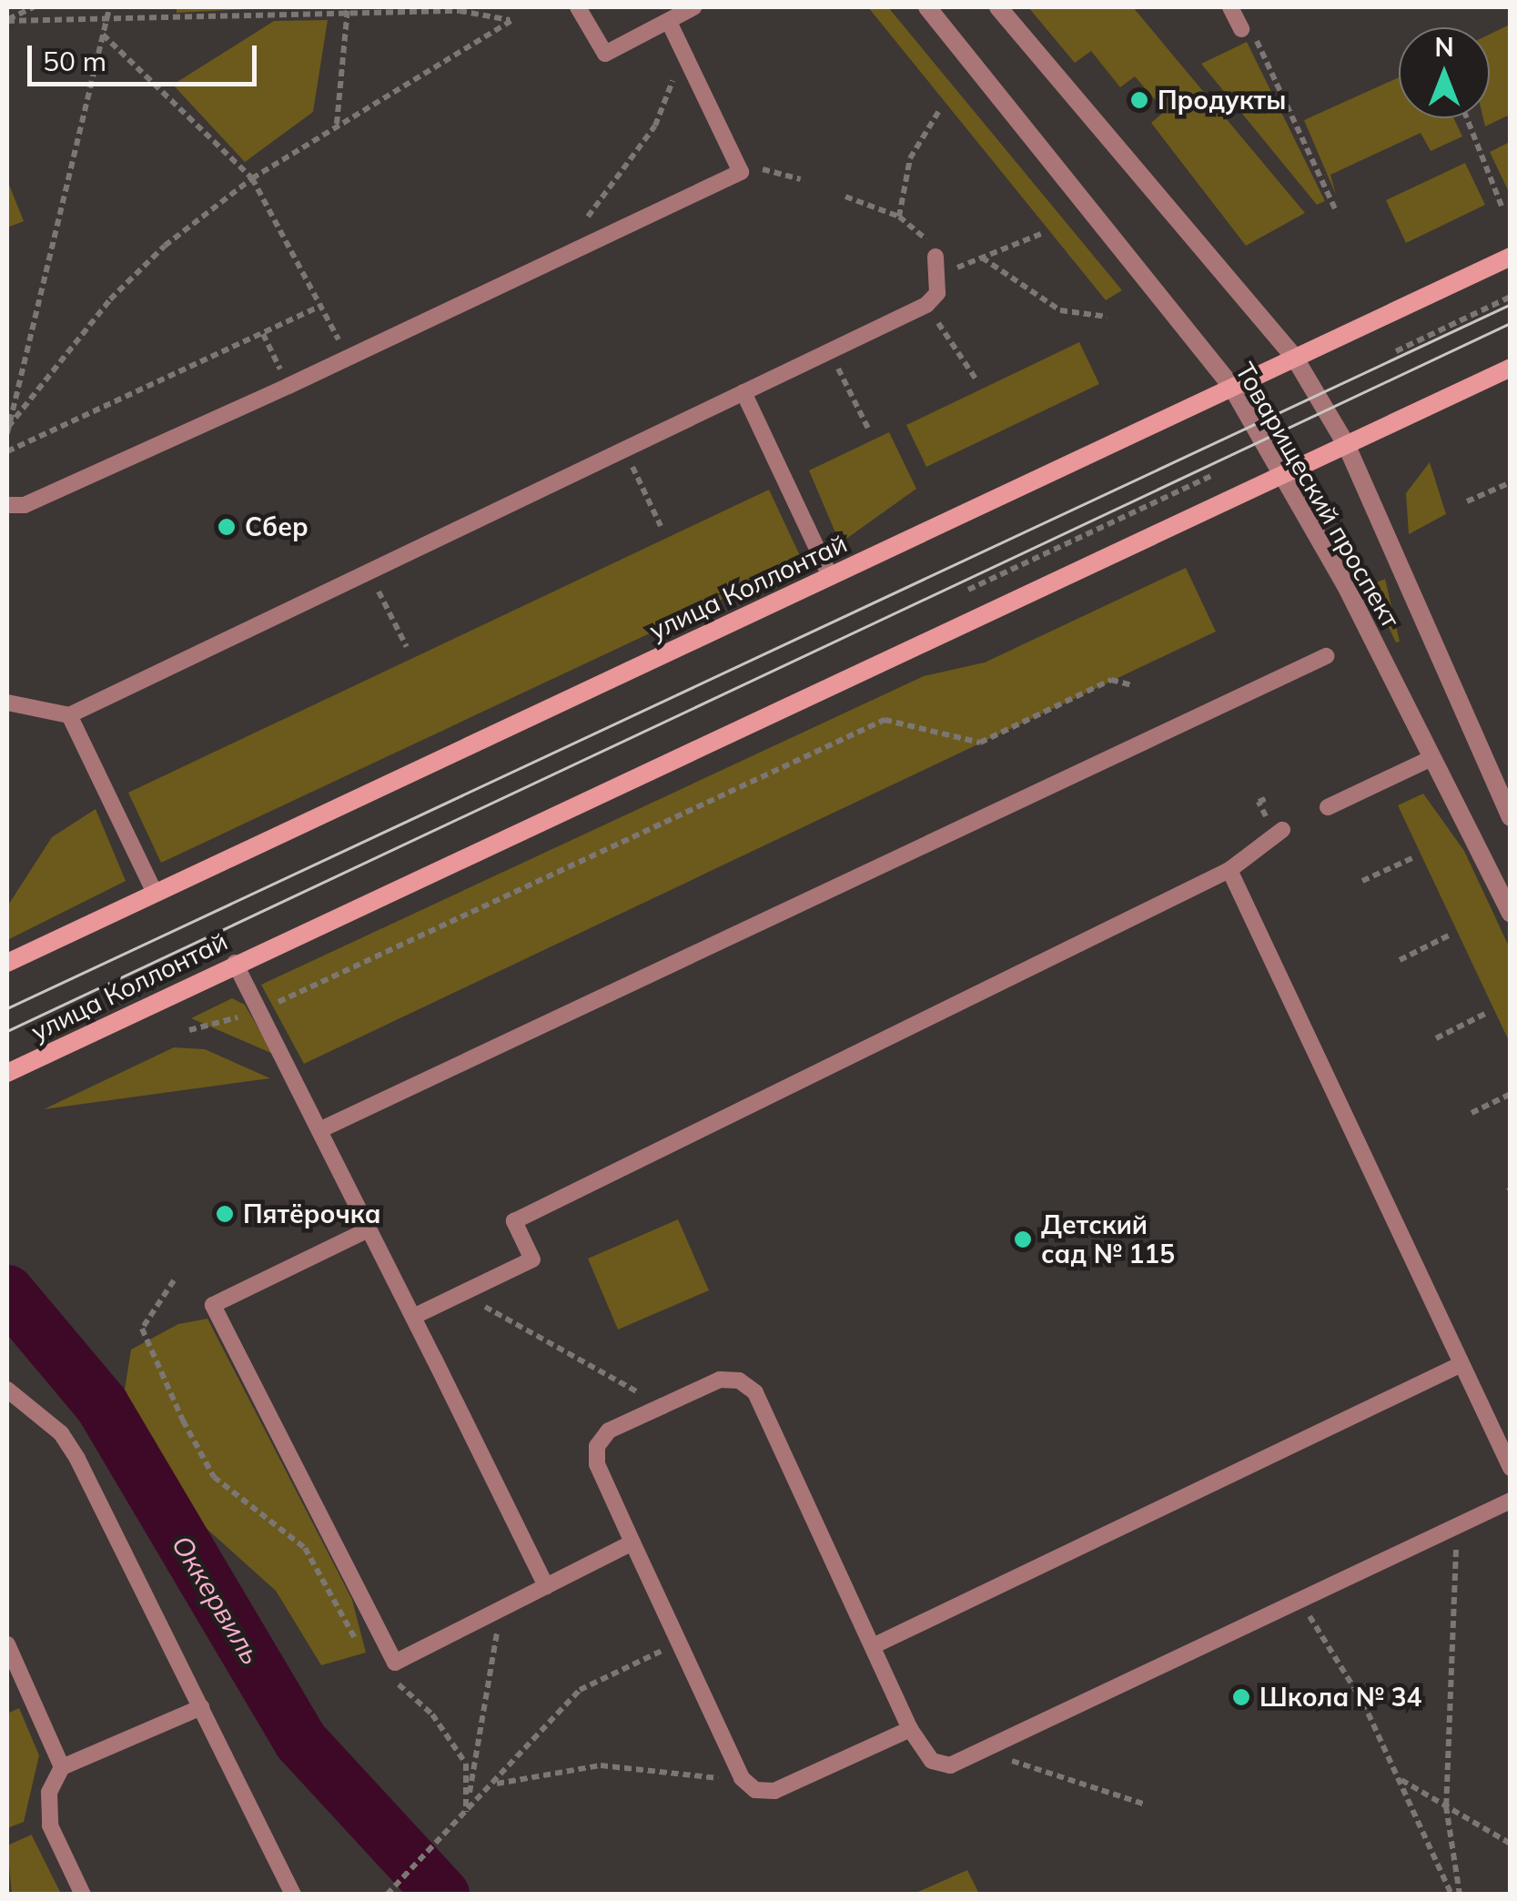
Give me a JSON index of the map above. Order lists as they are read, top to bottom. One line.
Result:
{"streets":{"main road":["улица Коллонтай"],"street":["Товарищеский проспект"]},"crossings":[["Товарищеский проспект","улица Коллонтай"]],"water":["Оккервиль"],"places":["Продукты","Сбер","Пятёрочка","Детский сад № 115","Школа № 34"],"scale_bar":"50 m","north":"top"}
